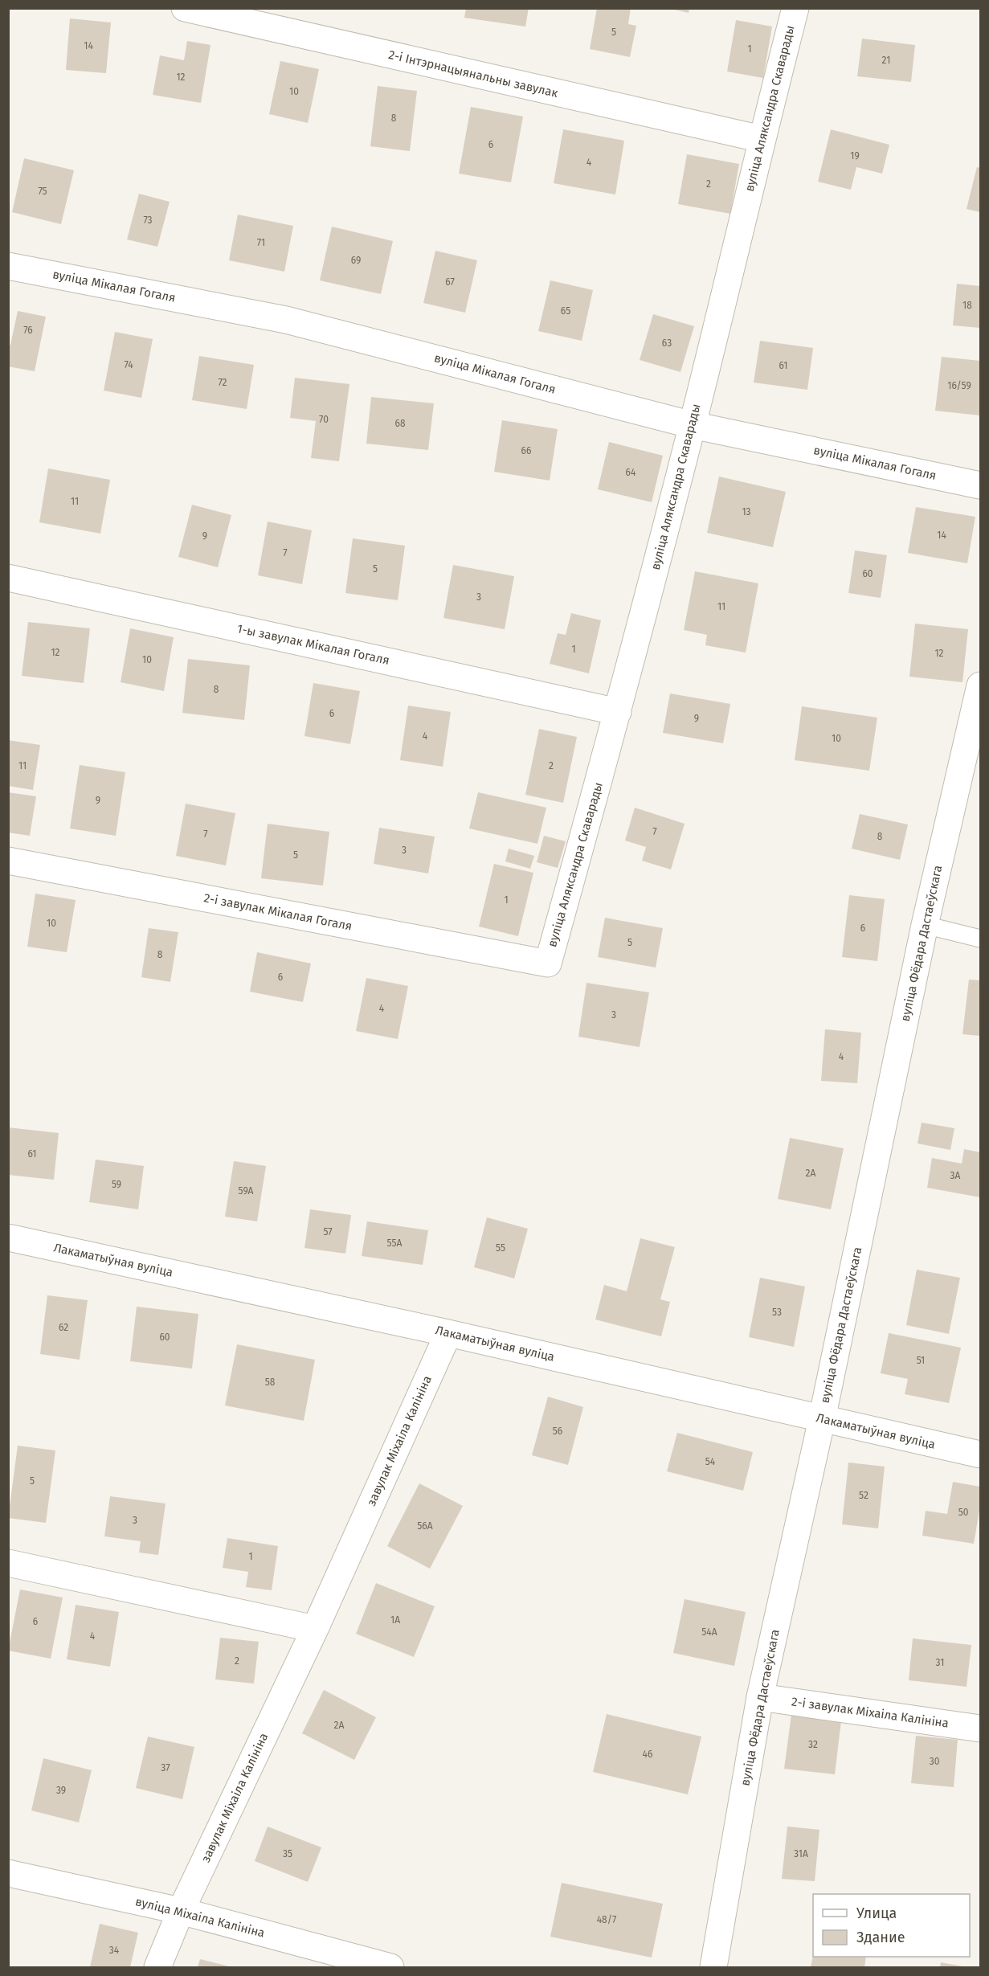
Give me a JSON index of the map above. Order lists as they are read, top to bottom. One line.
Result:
{"streets":{"street":["2-і Інтэрнацыянальны завулак","вуліца Аляксандра Скаварады","вуліца Мікалая Гогаля","1-ы завулак Мікалая Гогаля","2-і завулак Мікалая Гогаля","вуліца Фёдара Дастаеўскага","Лакаматыўная вуліца","завулак Міхаіла Калініна","2-і завулак Міхаіла Калініна","вуліца Міхаіла Калініна"]},"crossings":[["2-і Інтэрнацыянальны завулак","вуліца Аляксандра Скаварады"],["вуліца Аляксандра Скаварады","вуліца Мікалая Гогаля"],["вуліца Аляксандра Скаварады","1-ы завулак Мікалая Гогаля"],["вуліца Аляксандра Скаварады","2-і завулак Мікалая Гогаля"],["вуліца Фёдара Дастаеўскага","Лакаматыўная вуліца"],["вуліца Фёдара Дастаеўскага","2-і завулак Міхаіла Калініна"],["Лакаматыўная вуліца","завулак Міхаіла Калініна"],["завулак Міхаіла Калініна","вуліца Міхаіла Калініна"]],"house_numbers":["5","14","1","21","12","10","8","6","19","4","2","75","73","71","69","67","18","65","76","63","74","61","72","16/59","70","68","66","64","11","13","14","9","7","5","60","3","11","1","12","12","10","8","6","9","4","10","11","2","9","7","7","8","3","5","1","10","6","5","8","6","4","3","4","61","2А","3А","59","59А","57","55А","55","53","62","60","51","58","56","54","5","52","50","3","56А","1","1А","6","54А","4","2","31","2А","32","46","30","37","39","35","31А","48/7","34"],"legend":["Улица","Здание"]}
